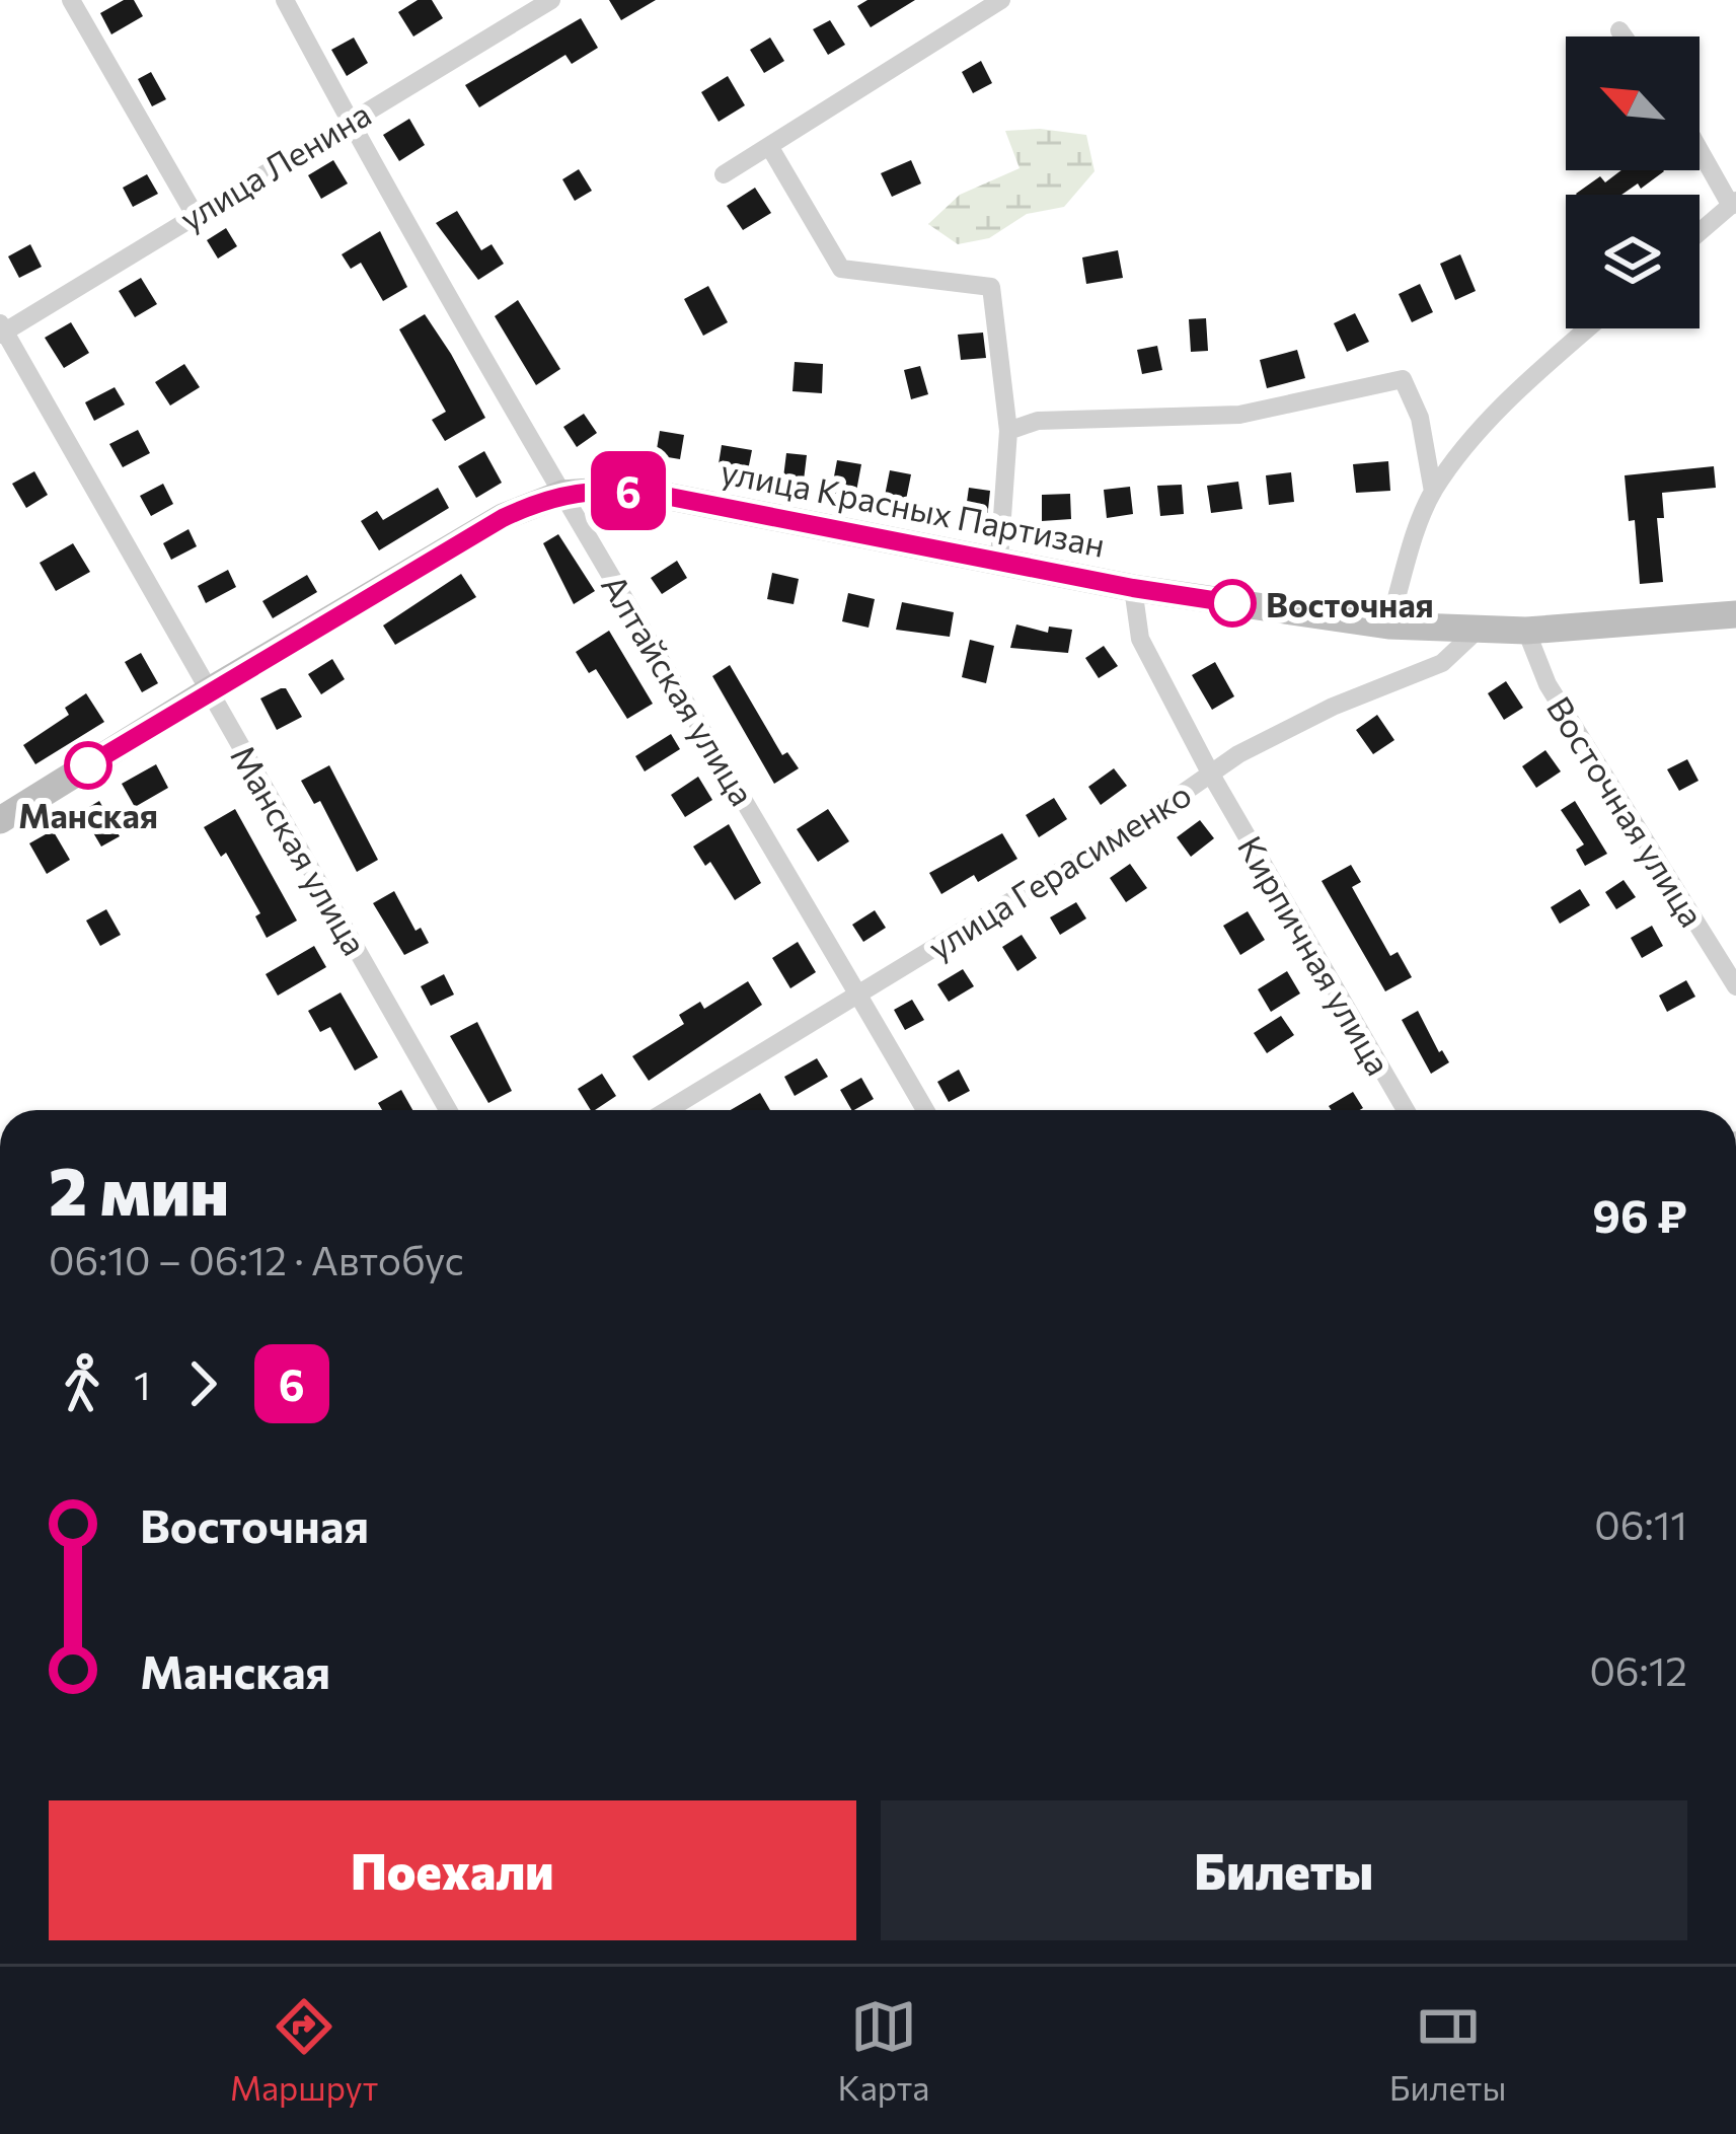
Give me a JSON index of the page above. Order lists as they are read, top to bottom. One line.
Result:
{"streets":{"main road":["улица Красных Партизан"],"street":["улица Ленина","Алтайская улица","Восточная улица","Манская улица","улица Герасименко","Кирпичная улица"]},"crossings":[["улица Ленина","Алтайская улица"],["улица Ленина","Манская улица"],["улица Красных Партизан","Алтайская улица"],["улица Красных Партизан","Восточная улица"],["улица Красных Партизан","Манская улица"],["улица Красных Партизан","улица Герасименко"],["улица Красных Партизан","Кирпичная улица"],["Алтайская улица","улица Герасименко"],["улица Герасименко","Кирпичная улица"]],"places":["Восточная","Манская"],"lines":["bus line 6"],"north":"top left","page":{"on_map":"6","heading":["2 мин","06:10 – 06:12 · Автобус","96 ₽"],"legs":["1","6"],"list":[{"name":"Восточная","value":"06:11"},{"name":"Манская","value":"06:12"}],"buttons":["Поехали","Билеты"],"tabs":["Маршрут","Карта","Билеты"]}}
